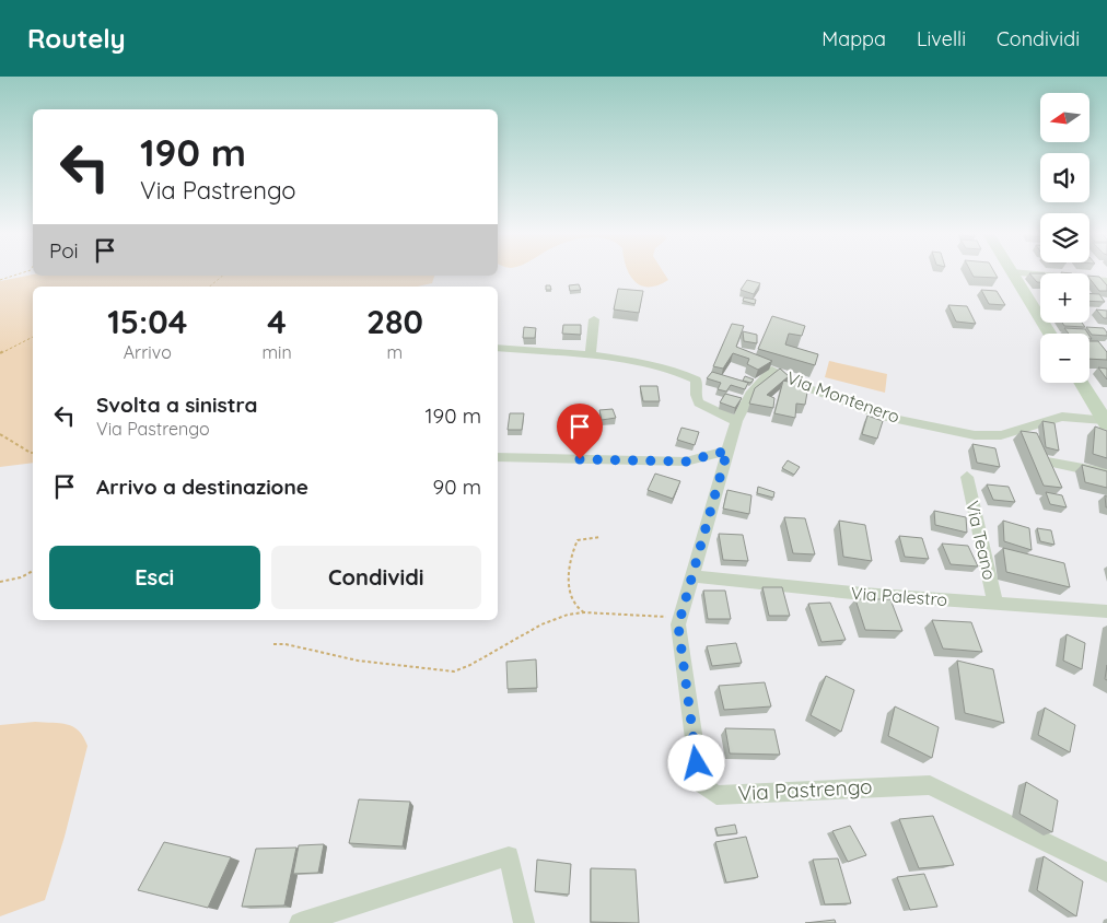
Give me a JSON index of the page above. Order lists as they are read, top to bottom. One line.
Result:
{"streets":{"street":["Via Montenero","Via Teano","Via Palestro","Via Pastrengo"]},"crossings":[["Via Montenero","Via Pastrengo"],["Via Teano","Via Palestro"],["Via Palestro","Via Pastrengo"]],"north":"left","page":{"header":"Routely","nav":["Mappa","Livelli","Condividi"],"map_buttons":["+","−"],"turn":["190 m","Via Pastrengo"],"then":"Poi","eta":["15:04","Arrivo","4","min","280","m"],"list":[{"name":"Svolta a sinistra","note":"Via Pastrengo","value":"190 m"},{"name":"Arrivo a destinazione","value":"90 m"}],"buttons":["Esci","Condividi"]}}
